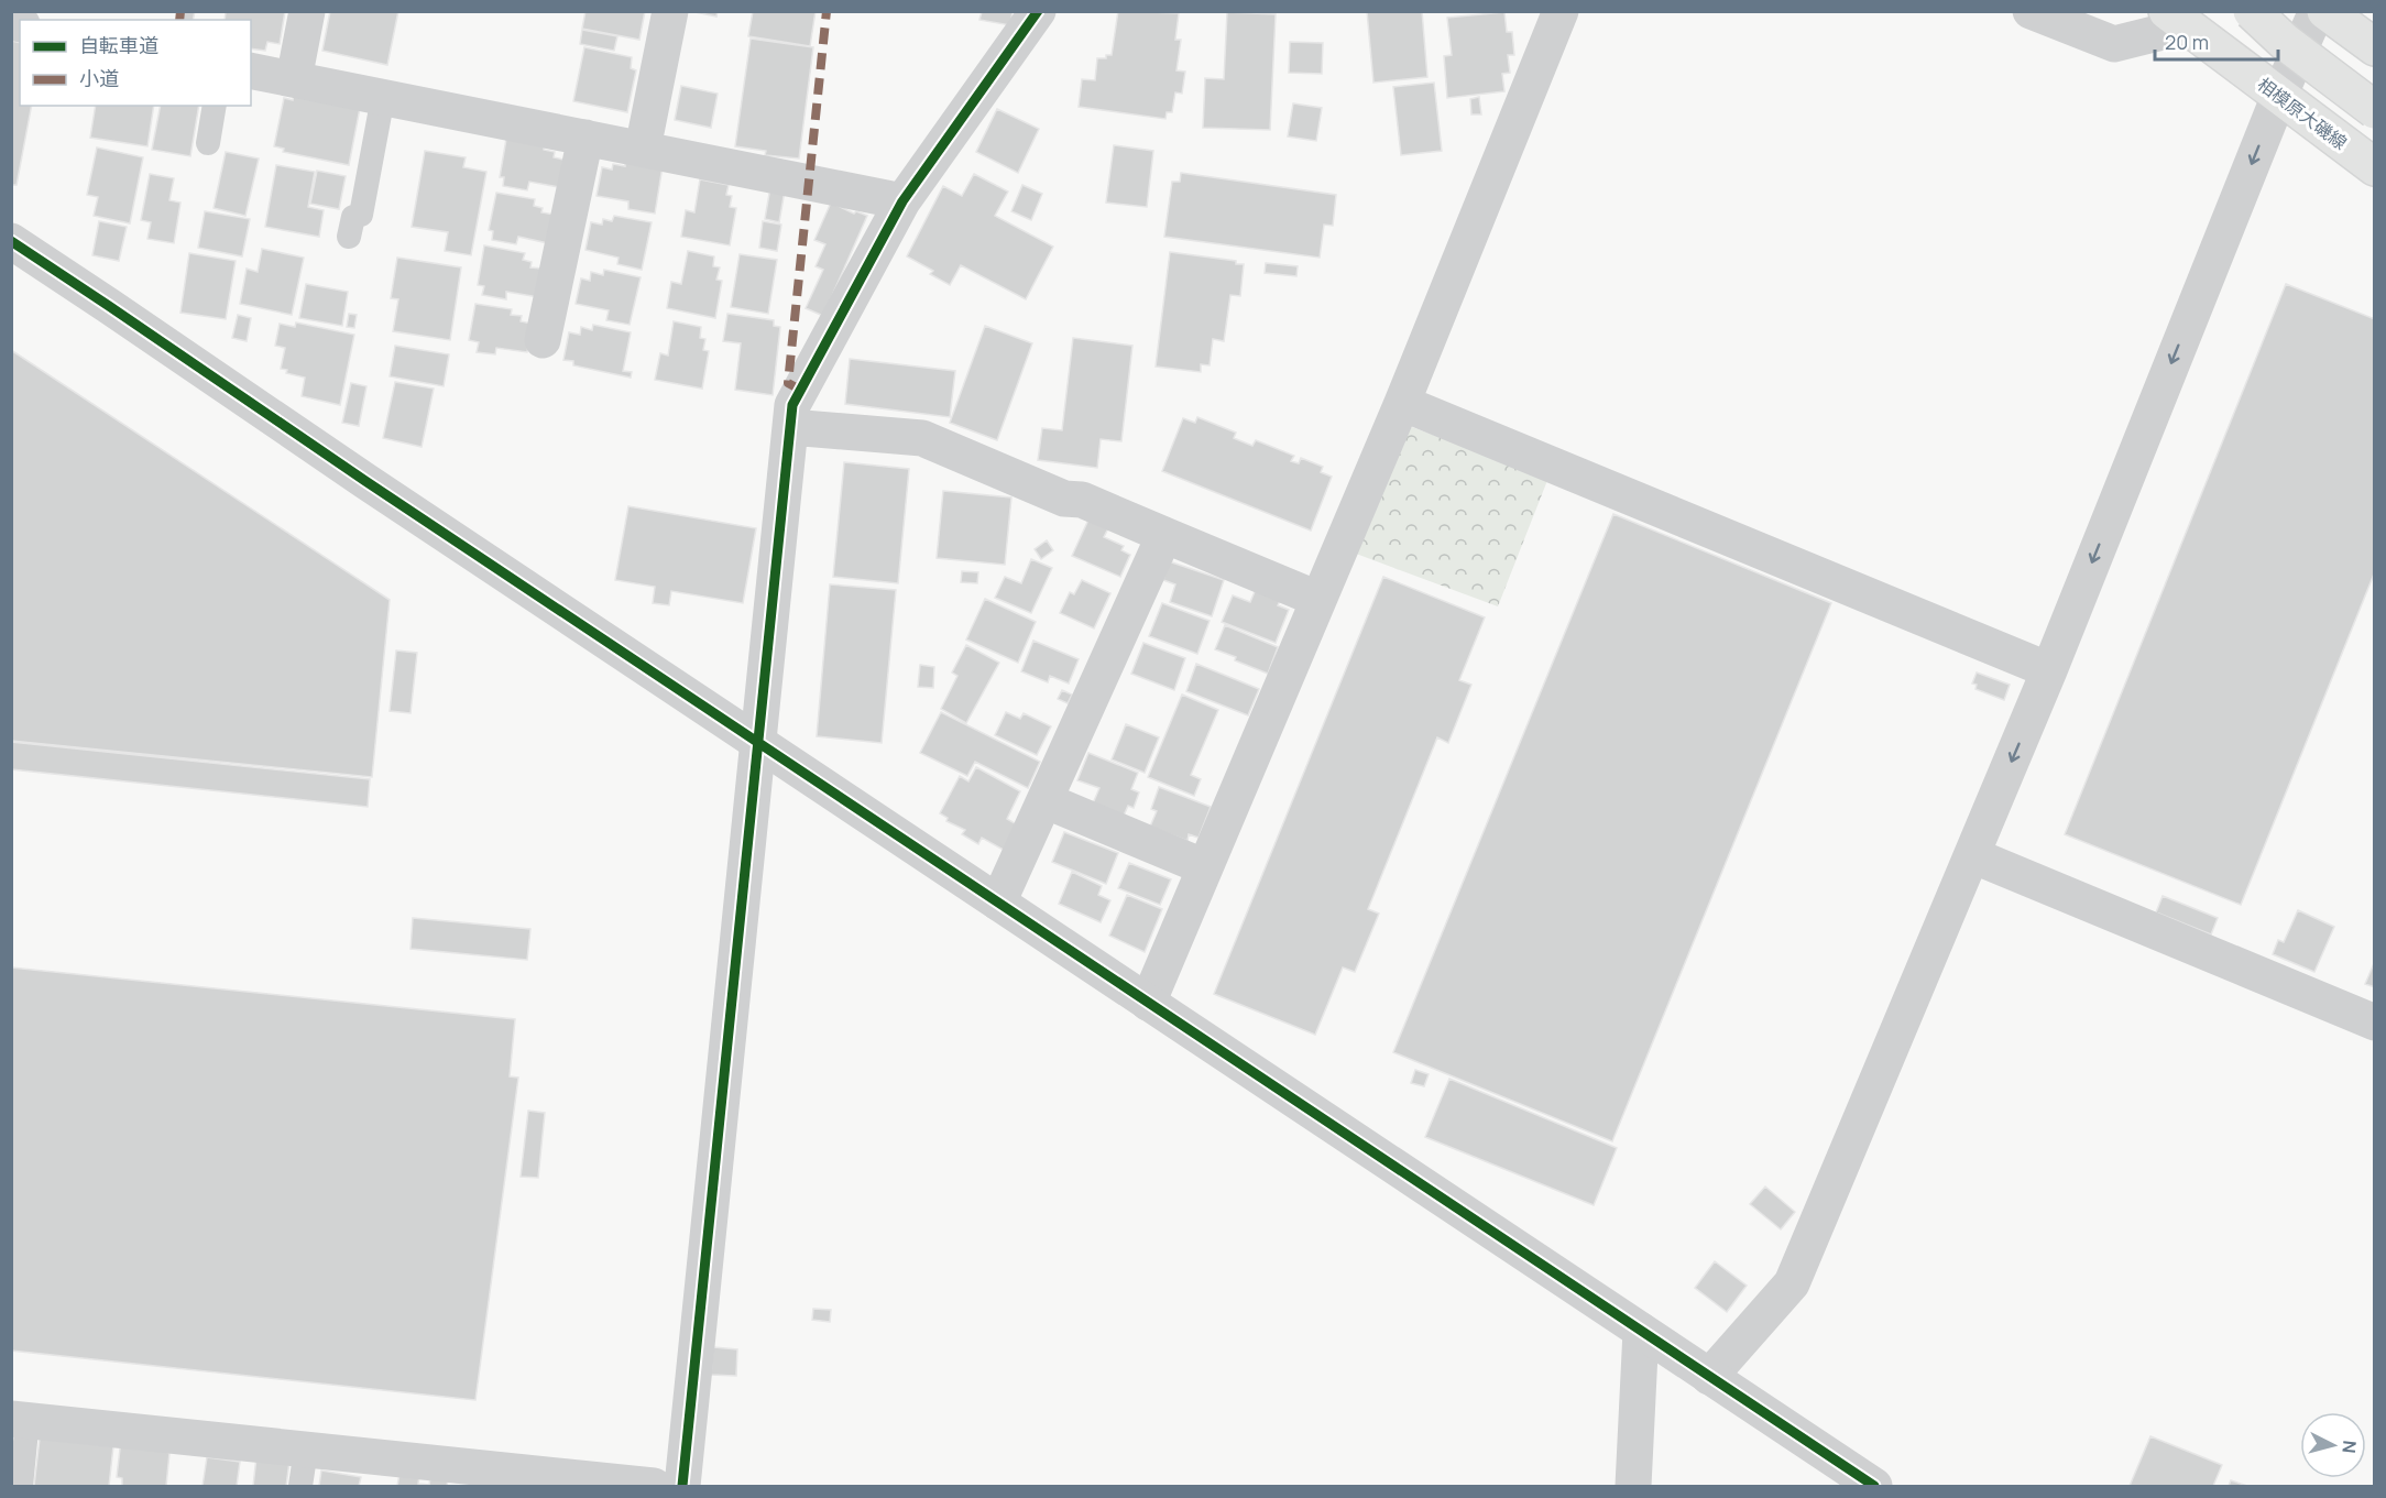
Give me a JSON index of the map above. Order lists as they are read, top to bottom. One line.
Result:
{"streets":{"main road":["相模原大磯線"]},"legend":["自転車道","小道"],"scale_bar":"20 m","north":"right"}
